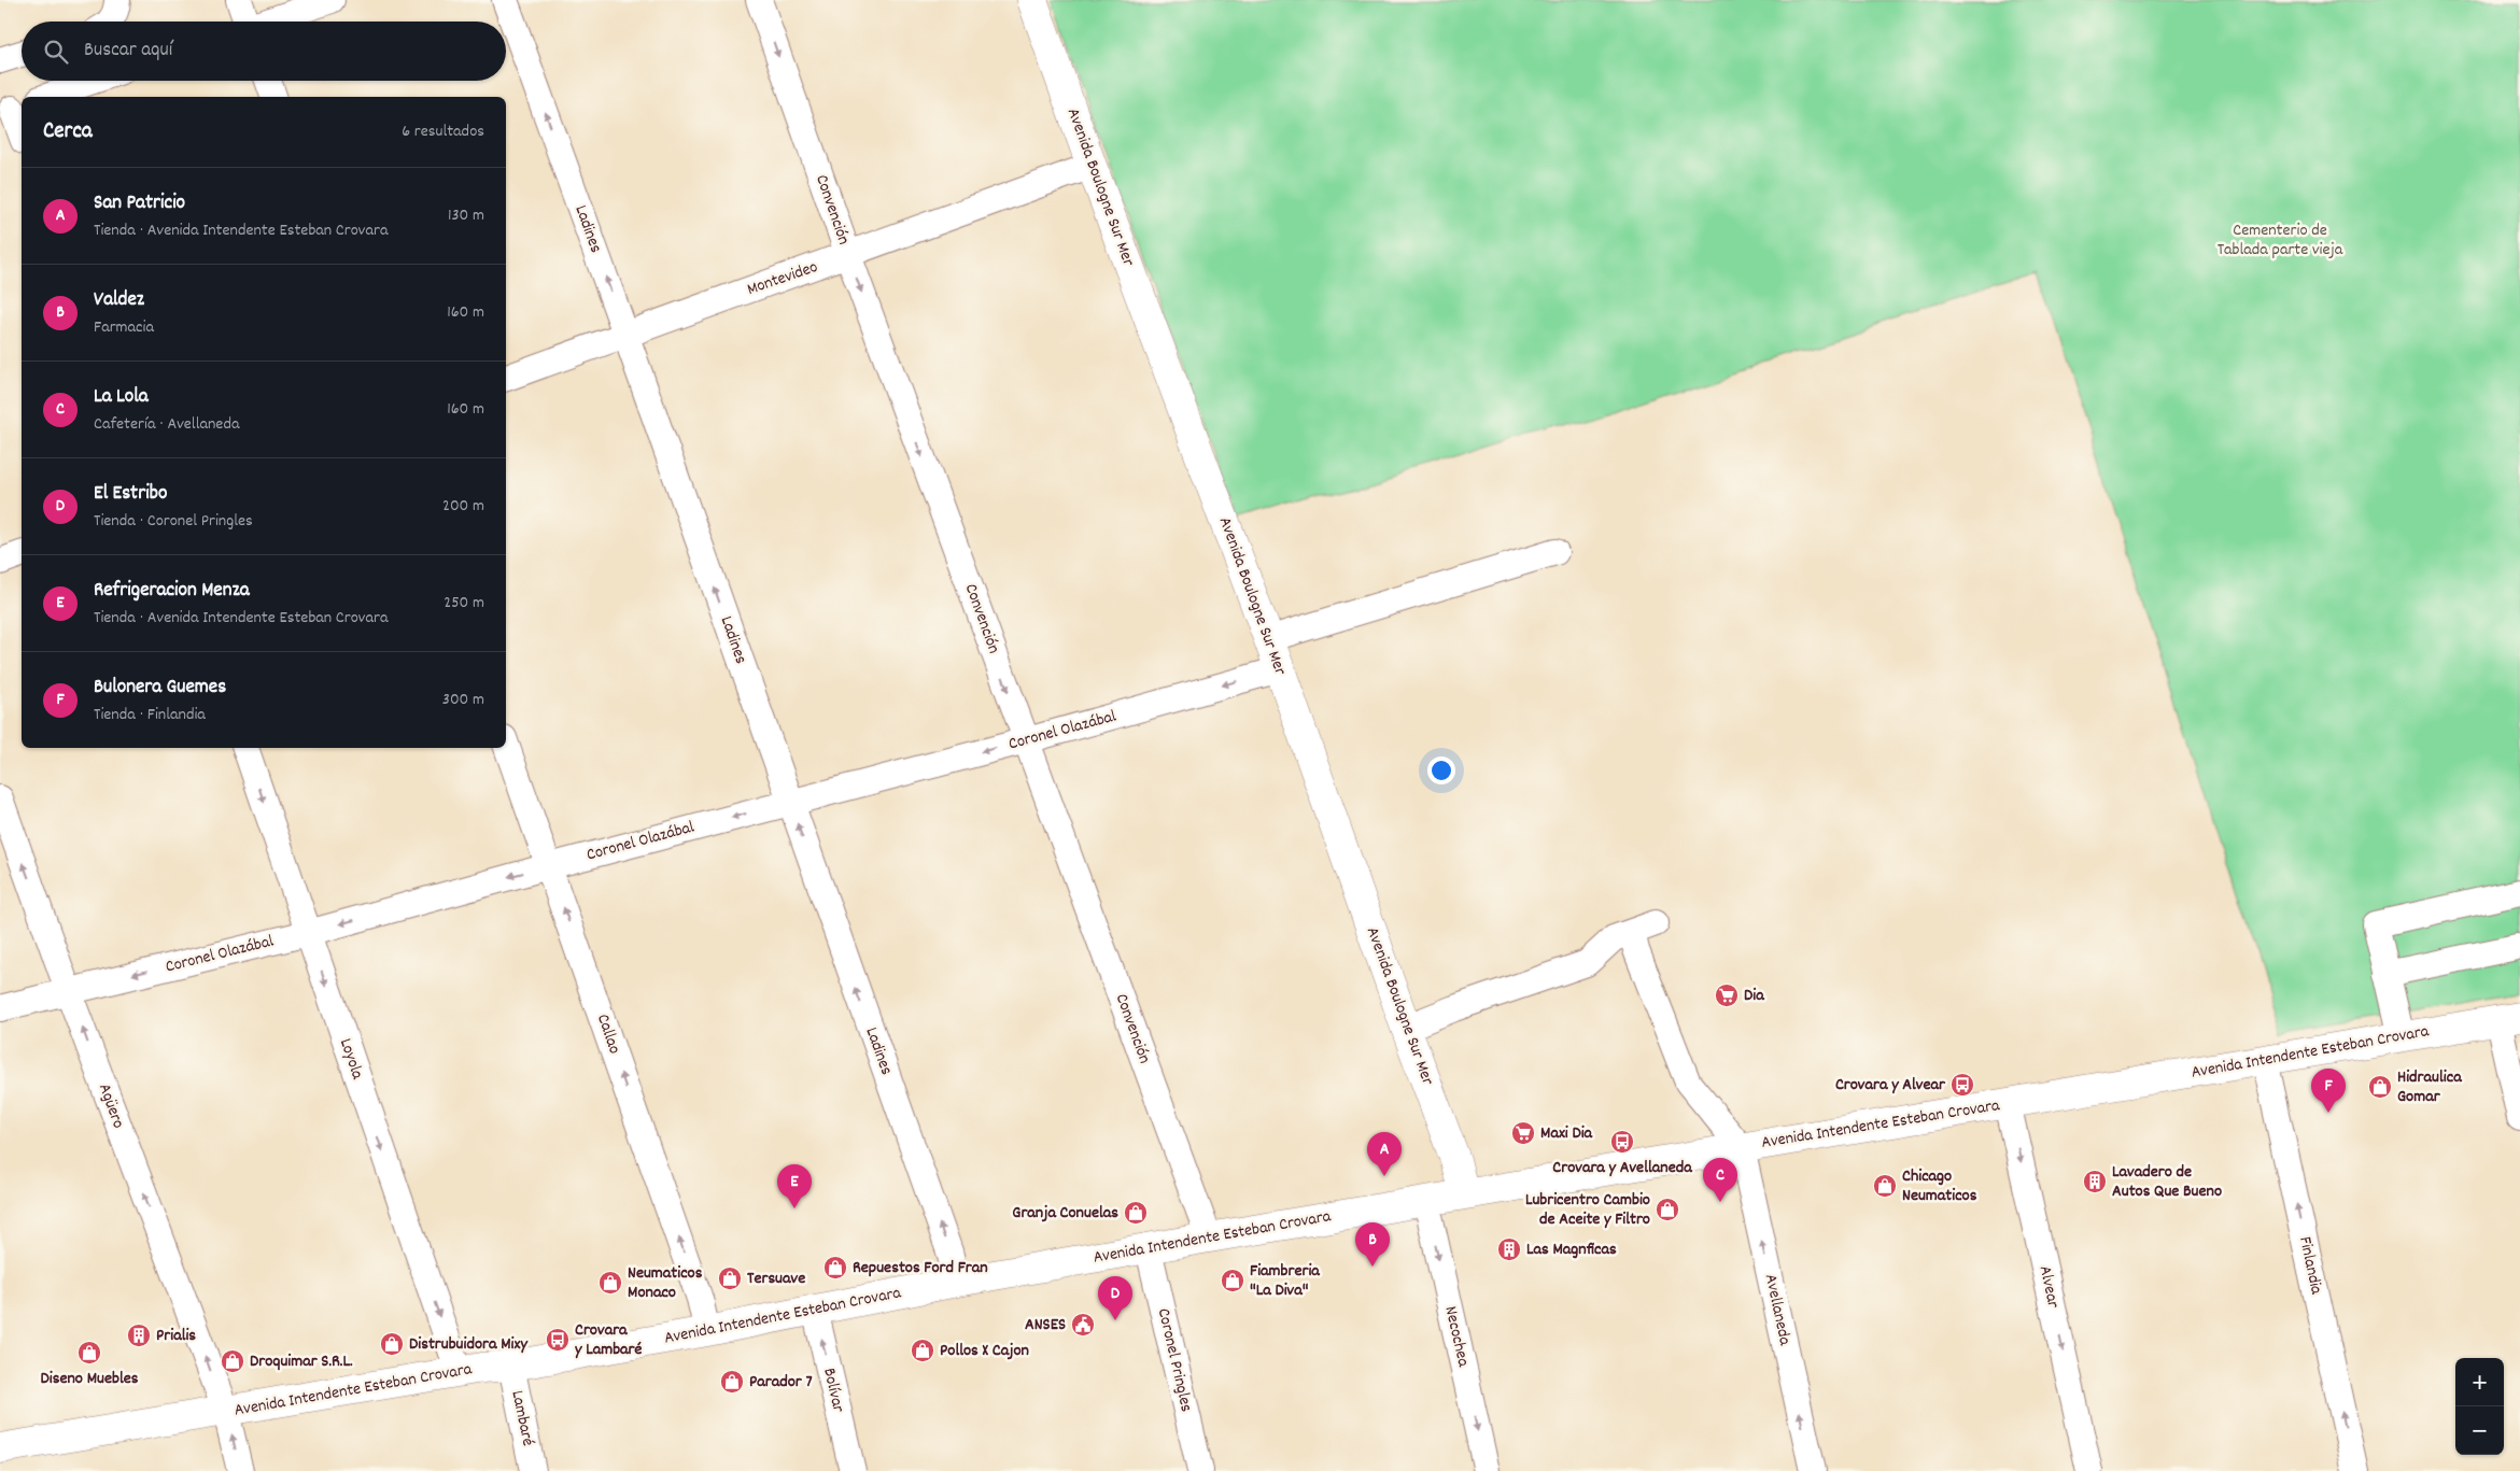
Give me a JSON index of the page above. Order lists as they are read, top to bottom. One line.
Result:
{"streets":{"main road":["Avenida Boulogne Sur Mer","Avenida Intendente Esteban Crovara"],"street":["Convención","Ladines","Montevideo","Coronel Olazábal","Callao","Loyola","Agüero","Finlandia","Alvear","Avellaneda","Necochea","Coronel Pringles","Bolívar","Lambaré"]},"crossings":[["Avenida Boulogne Sur Mer","Montevideo"],["Avenida Boulogne Sur Mer","Coronel Olazábal"],["Avenida Boulogne Sur Mer","Avenida Intendente Esteban Crovara"],["Convención","Montevideo"],["Convención","Coronel Olazábal"],["Convención","Avenida Intendente Esteban Crovara"],["Ladines","Montevideo"],["Ladines","Coronel Olazábal"],["Ladines","Avenida Intendente Esteban Crovara"],["Coronel Olazábal","Callao"],["Coronel Olazábal","Loyola"],["Coronel Olazábal","Agüero"],["Callao","Avenida Intendente Esteban Crovara"],["Avenida Intendente Esteban Crovara","Loyola"],["Avenida Intendente Esteban Crovara","Agüero"],["Avenida Intendente Esteban Crovara","Finlandia"],["Avenida Intendente Esteban Crovara","Alvear"],["Avenida Intendente Esteban Crovara","Avellaneda"],["Avenida Intendente Esteban Crovara","Necochea"],["Avenida Intendente Esteban Crovara","Coronel Pringles"],["Avenida Intendente Esteban Crovara","Bolívar"],["Avenida Intendente Esteban Crovara","Lambaré"]],"one_way":["Convención","Ladines","Coronel Olazábal","Callao","Loyola","Agüero","Finlandia","Alvear","Avellaneda","Necochea","Bolívar"],"parks":["Cementerio de Tablada parte vieja"],"places":{"supermarket":["Dia","Maxi Dia"],"bus stop":["Crovara y Alvear","Crovara y Avellaneda","Crovara y Lambaré"],"shop":["Hidraulica Gomar","Chicago Neumaticos","Lubricentro Cambio de Aceite y Filtro","Granja Conuelas","Repuestos Ford Fran","Tersuave","Fiambreria \"La Diva\"","Neumaticos Monaco","Distrubuidora Mixy","Pollos X Cajon","Diseno Muebles","Droquimar S.R.L.","Parador 7"],"building":["Lavadero de Autos Que Bueno","Las Magnficas","Prialis"],"public building":["ANSES"]},"page":{"search":"Buscar aquí","heading":["Cerca","6 resultados"],"list":[{"mark":"A","name":"San Patricio","note":"Tienda · Avenida Intendente Esteban Crovara","value":"130 m"},{"mark":"B","name":"Valdez","note":"Farmacia","value":"160 m"},{"mark":"C","name":"La Lola","note":"Cafetería · Avellaneda","value":"160 m"},{"mark":"D","name":"El Estribo","note":"Tienda · Coronel Pringles","value":"200 m"},{"mark":"E","name":"Refrigeracion Menza","note":"Tienda · Avenida Intendente Esteban Crovara","value":"250 m"},{"mark":"F","name":"Bulonera Guemes","note":"Tienda · Finlandia","value":"300 m"}],"pins":["F","A","C","E","B","D"],"map_buttons":["+","−"]}}
